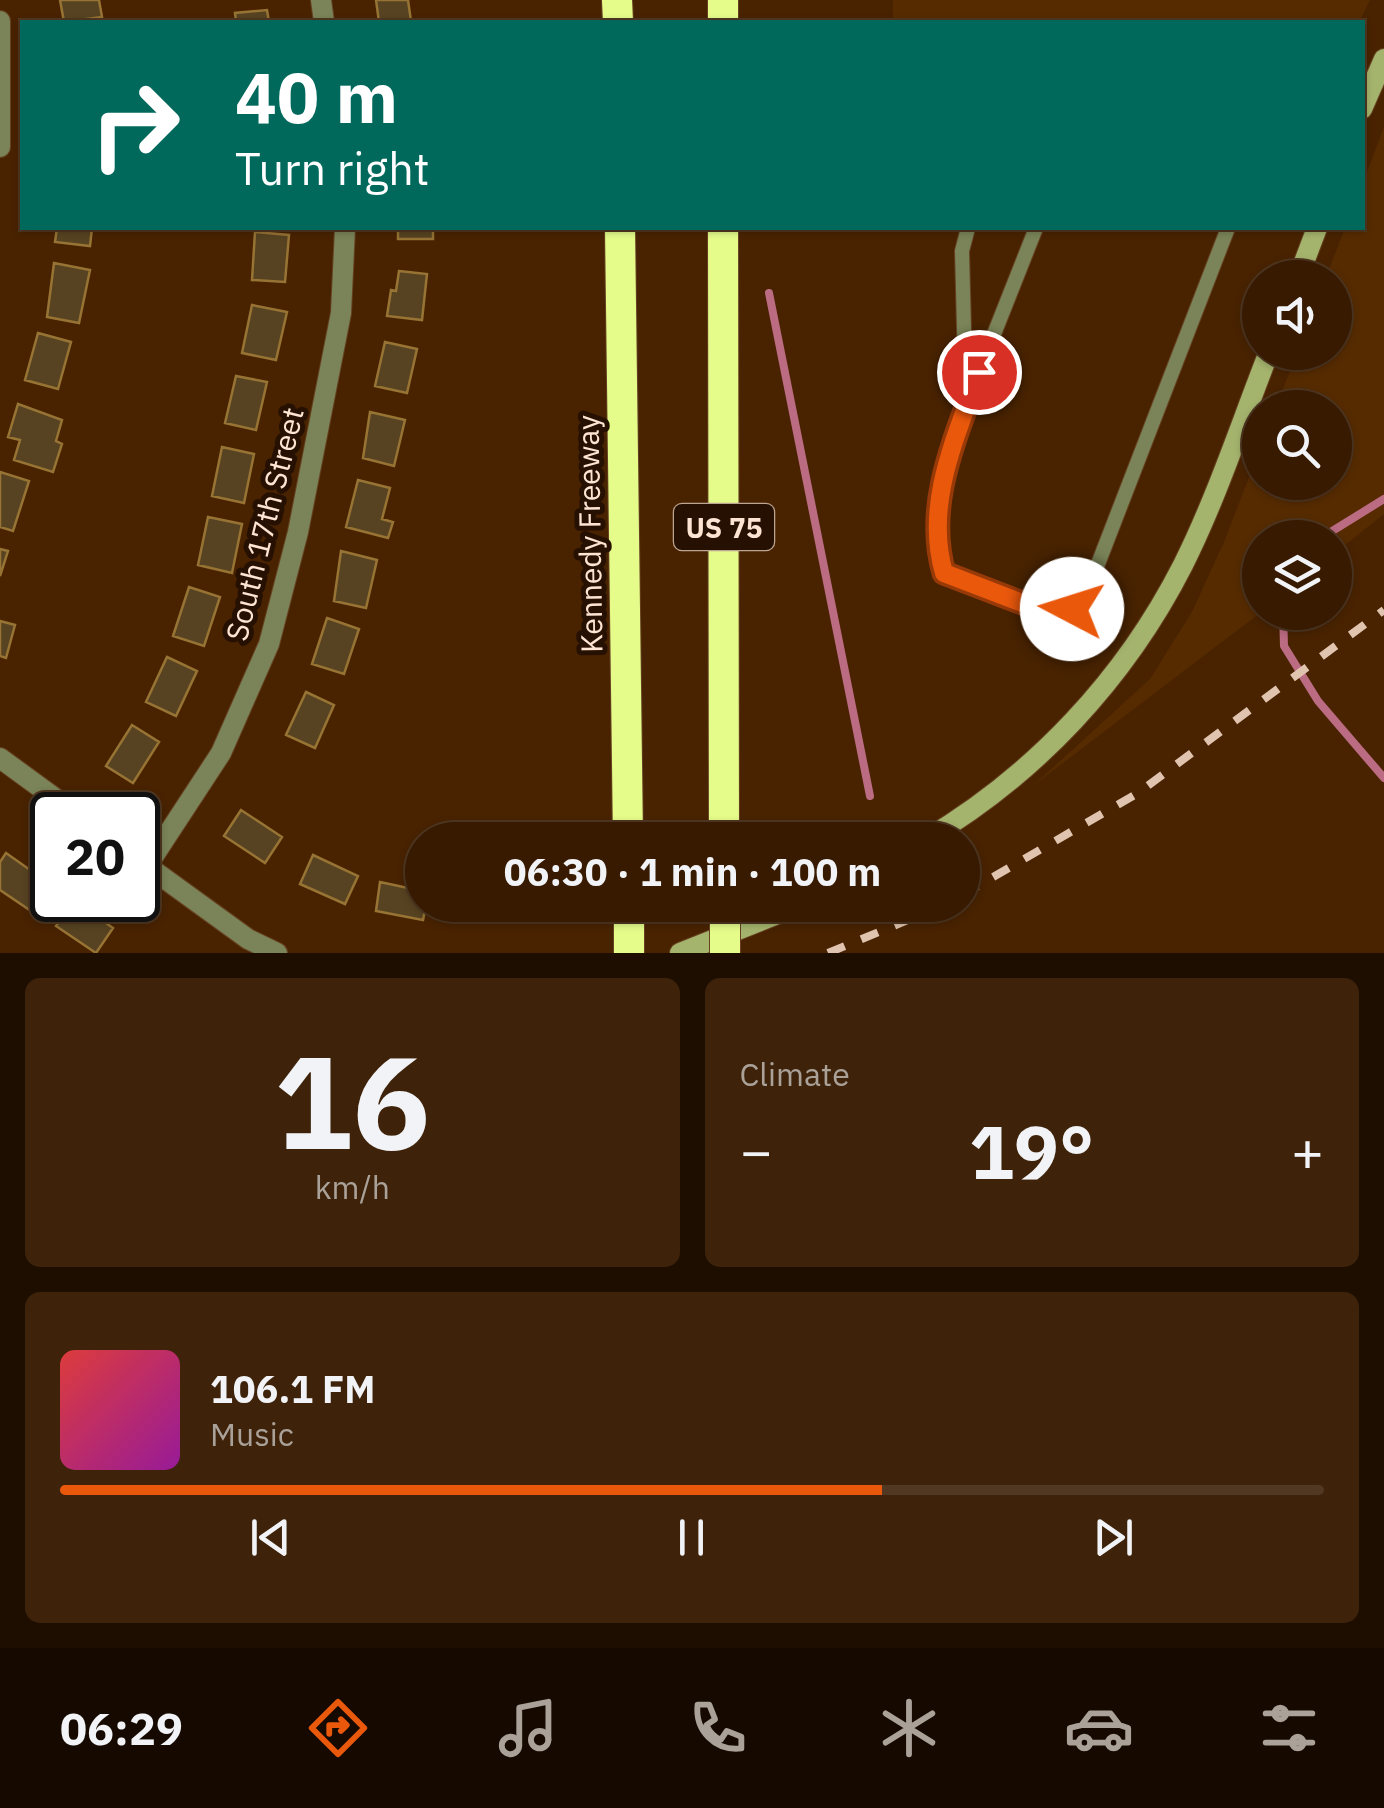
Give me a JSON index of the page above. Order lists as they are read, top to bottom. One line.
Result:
{"streets":{"highway":["US 75","Kennedy Freeway"],"street":["South 17th Street"]},"page":{"turn":["40 m","Turn right"],"limit":"20","trip":"06:30 · 1 min · 100 m","tile":[["16","km/h"],"Climate"],"heat":["−","19°","+"],"song":["106.1 FM","Music"],"tabs":"06:29"}}
